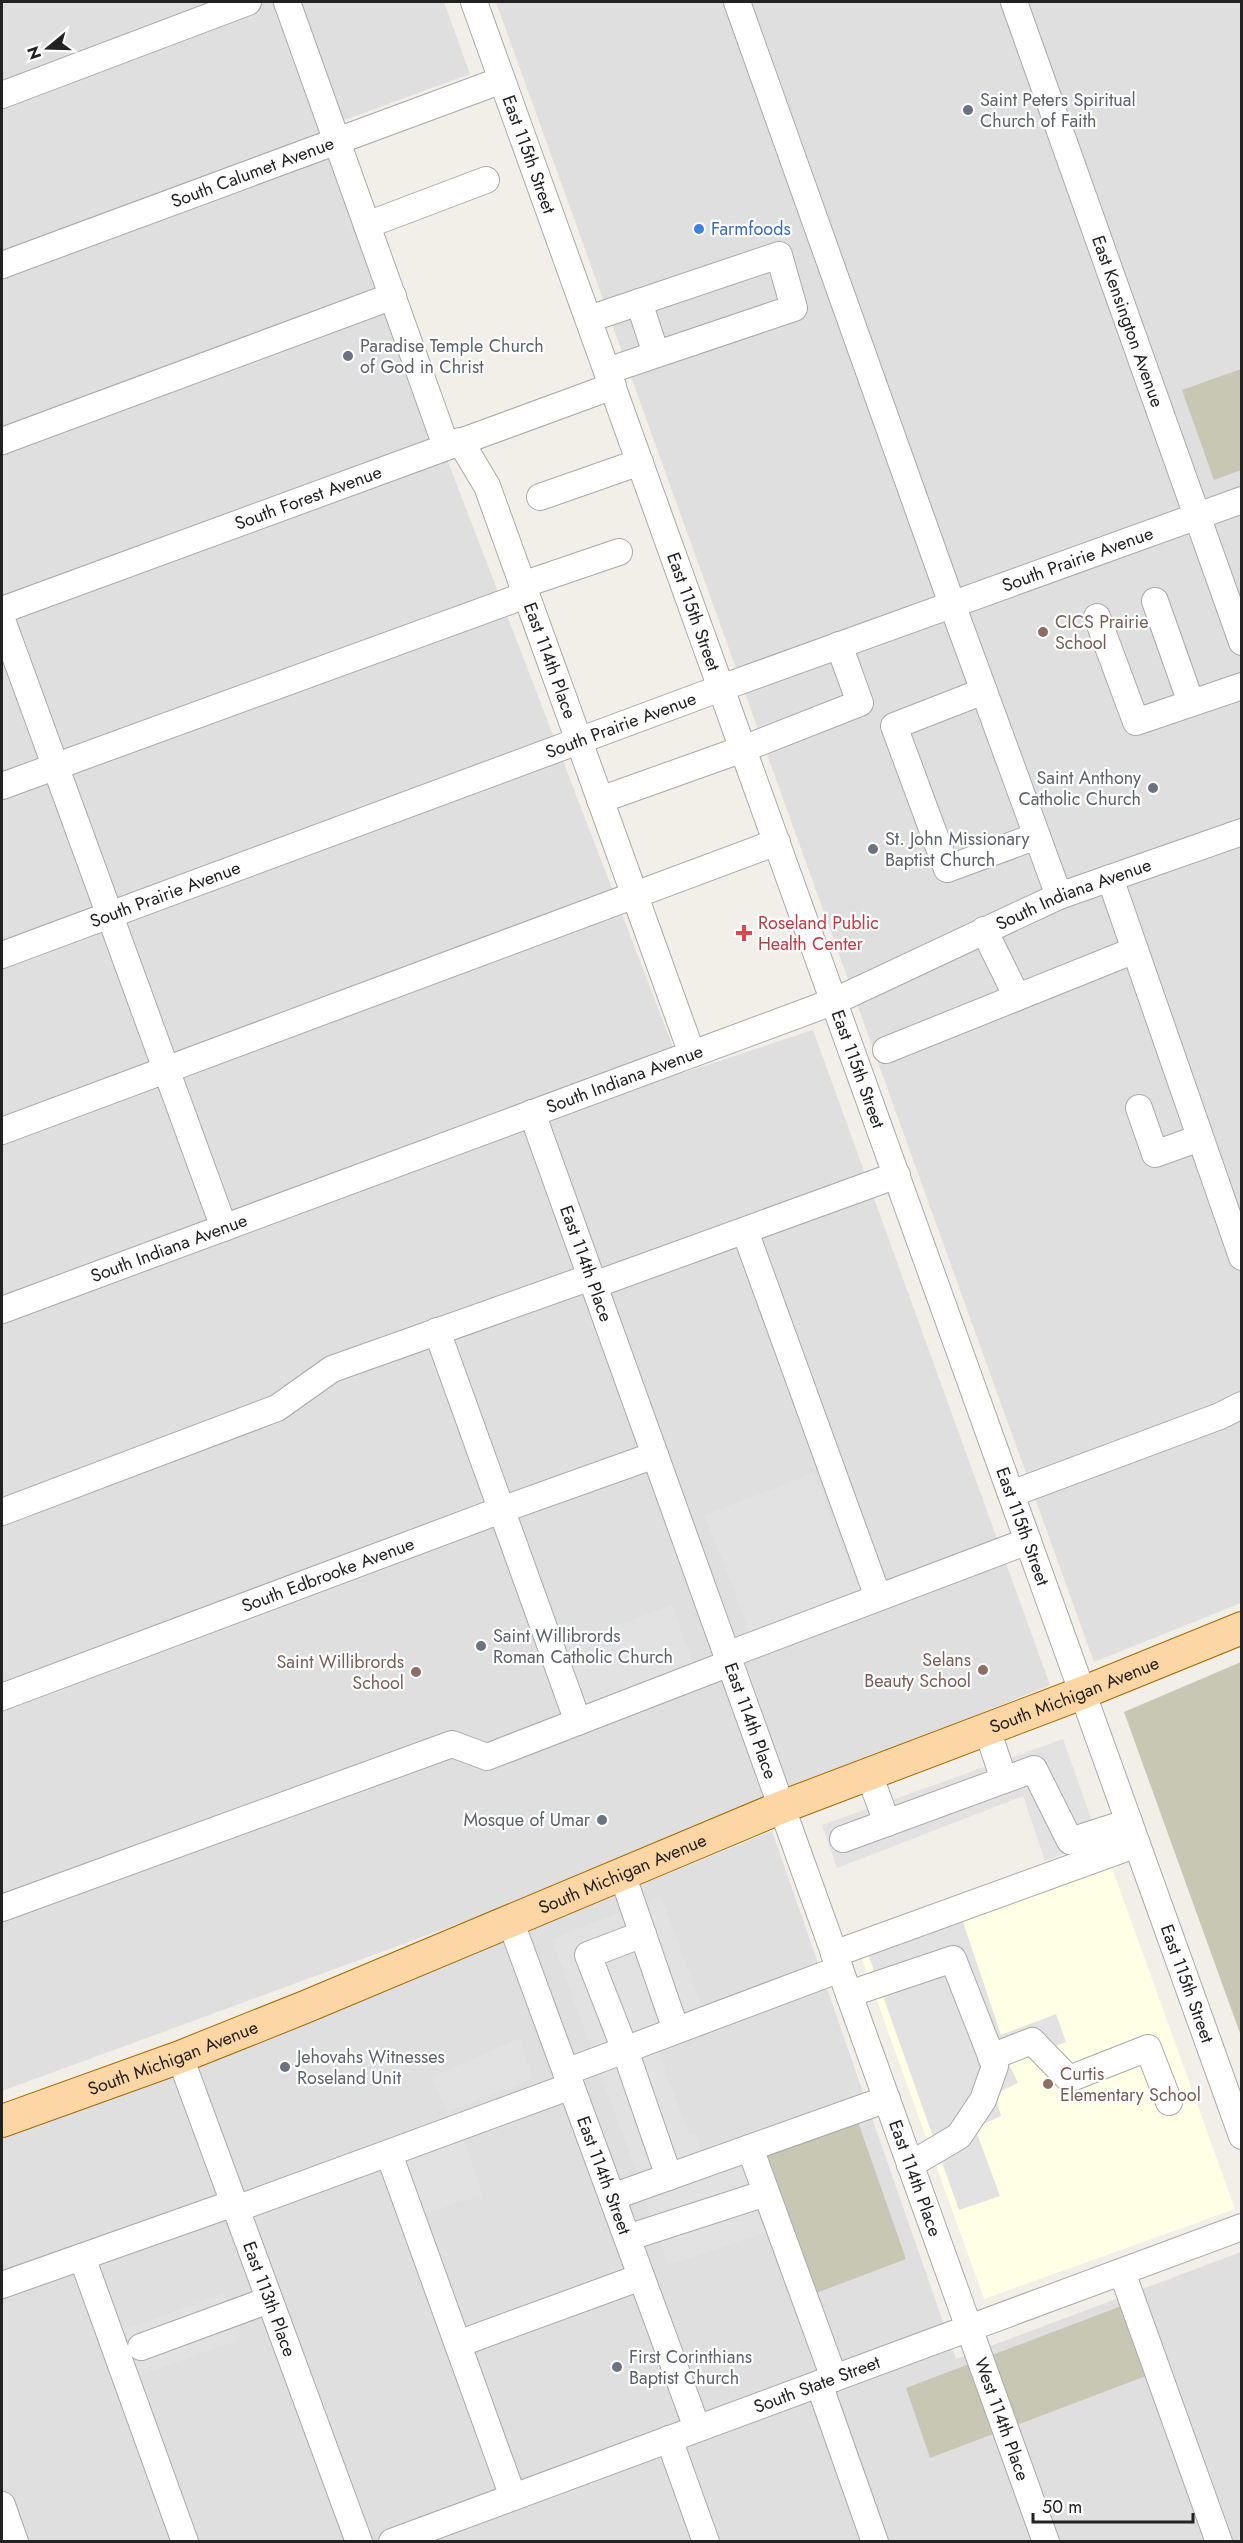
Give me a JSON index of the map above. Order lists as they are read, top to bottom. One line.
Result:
{"streets":{"main road":["South Michigan Avenue"],"street":["East 115th Street","South Calumet Avenue","East Kensington Avenue","South Forest Avenue","South Prairie Avenue","East 114th Place","South Indiana Avenue","South Edbrooke Avenue","East 114th Street","East 113th Place","South State Street","West 114th Place"]},"crossings":[["East 115th Street","South Calumet Avenue"],["East 115th Street","South Forest Avenue"],["East 115th Street","South Prairie Avenue"],["East 115th Street","South Indiana Avenue"],["East 115th Street","South Michigan Avenue"],["South Calumet Avenue","East 114th Place"],["East Kensington Avenue","South Prairie Avenue"],["South Forest Avenue","East 114th Place"],["South Prairie Avenue","East 114th Place"],["East 114th Place","South Indiana Avenue"],["East 114th Place","South Edbrooke Avenue"],["East 114th Place","South Michigan Avenue"],["East 114th Place","South State Street"],["East 114th Place","West 114th Place"],["South Michigan Avenue","East 114th Street"],["South Michigan Avenue","East 113th Place"],["East 114th Street","South State Street"],["South State Street","West 114th Place"]],"places":{"other":["Saint Peters Spiritual Church of Faith","Farmfoods","Paradise Temple Church of God in Christ","CICS Prairie School","Saint Anthony Catholic Church","St. John Missionary Baptist Church","Saint Willibrords Roman Catholic Church","Selans Beauty School","Saint Willibrords School","Mosque of Umar","Jehovahs Witnesses Roseland Unit","Curtis Elementary School","First Corinthians Baptist Church"],"health":["Roseland Public Health Center"]},"scale_bar":"50 m","north":"left"}
